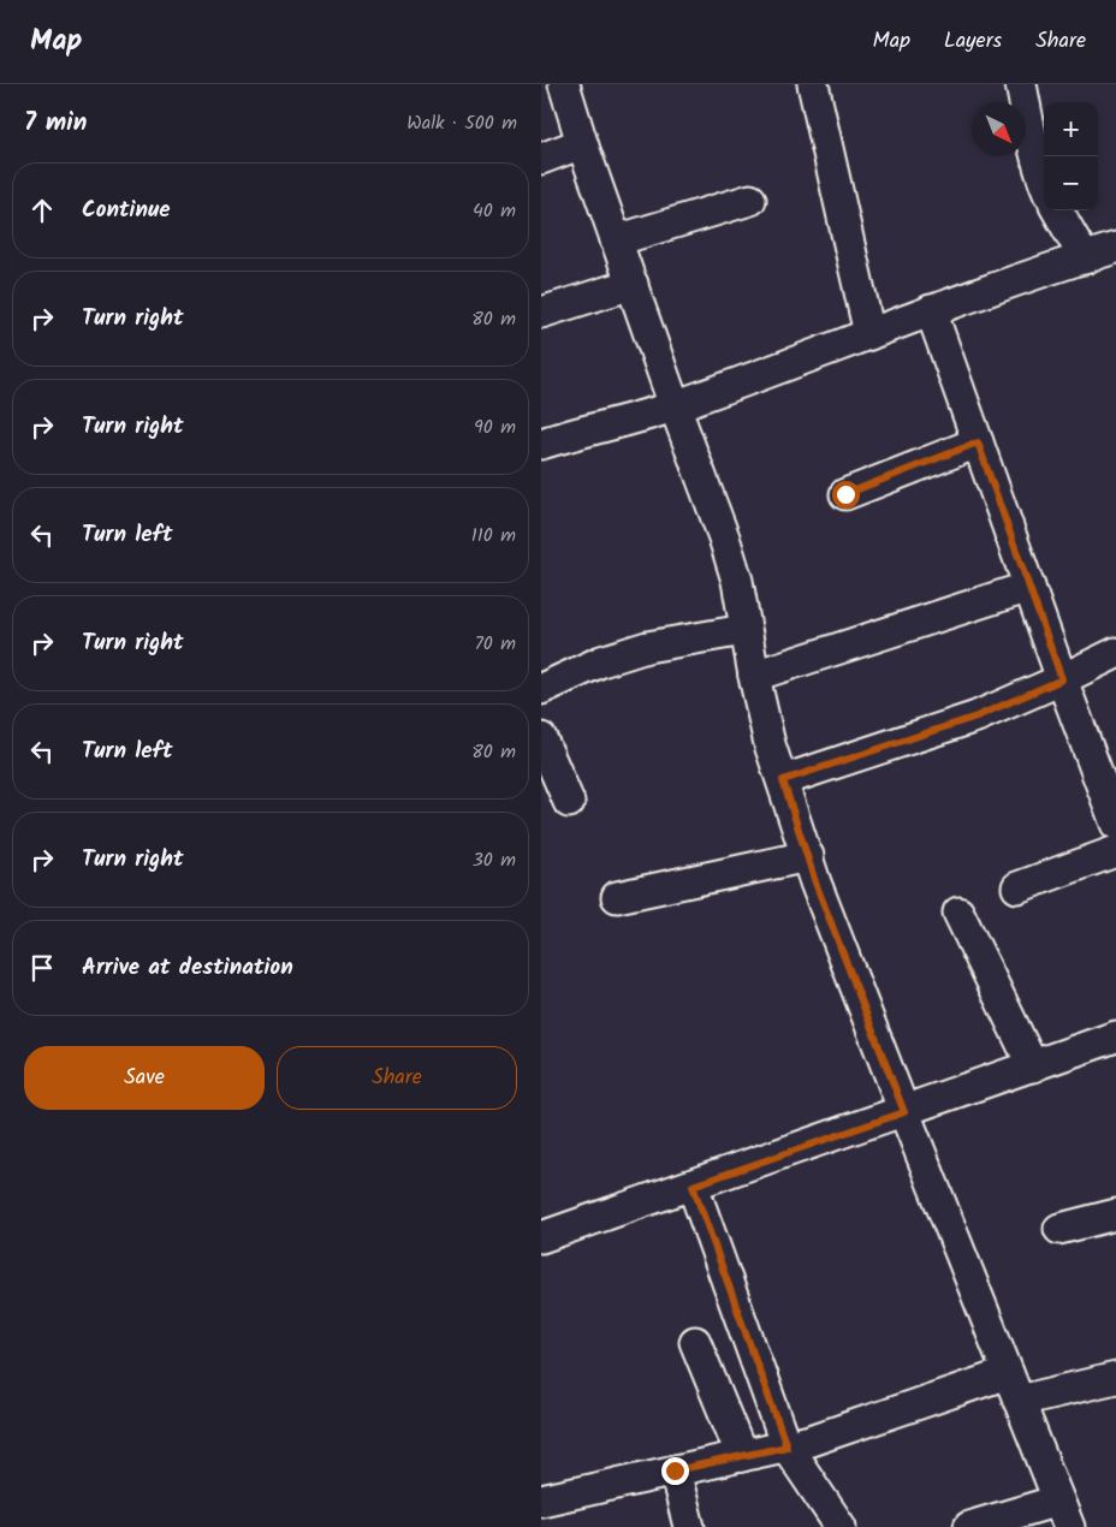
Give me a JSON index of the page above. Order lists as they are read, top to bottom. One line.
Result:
{"north":"bottom right","page":{"header":"Map","nav":["Map","Layers","Share"],"heading":["7 min","Walk · 500 m"],"map_buttons":["+","−"],"list":[["Continue","40 m"],["Turn right","80 m"],["Turn right","90 m"],["Turn left","110 m"],["Turn right","70 m"],["Turn left","80 m"],["Turn right","30 m"],"Arrive at destination"],"buttons":["Save","Share"]}}
